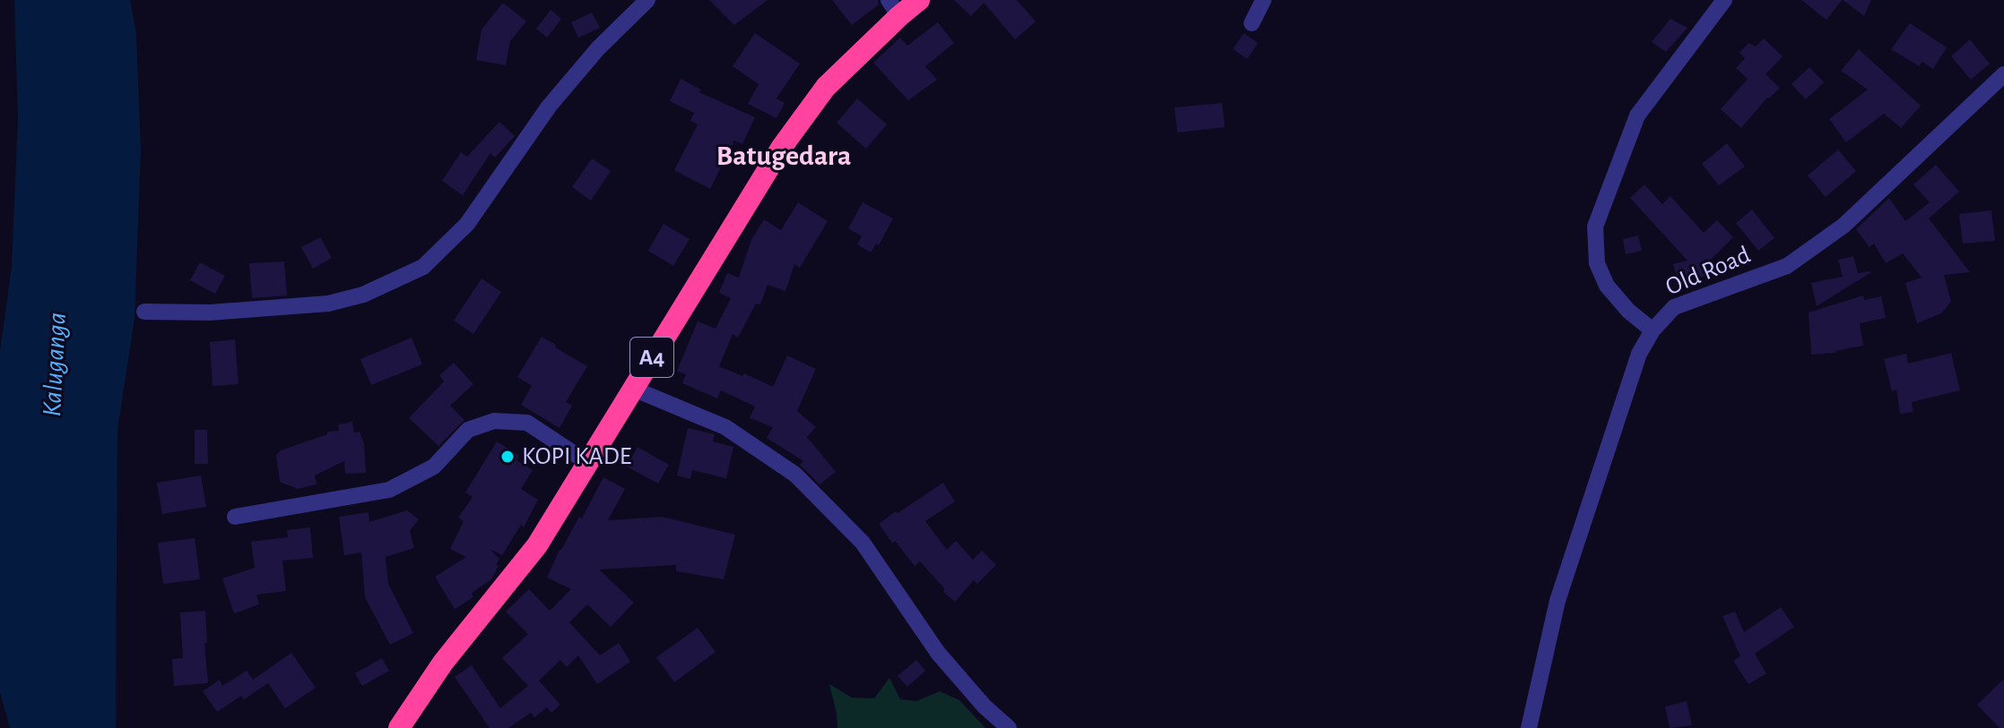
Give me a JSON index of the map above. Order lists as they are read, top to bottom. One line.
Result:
{"streets":{"highway":["A4"],"street":["Old Road"]},"districts":["Batugedara"],"water":["Kaluganga"],"places":["KOPI KADE"]}
